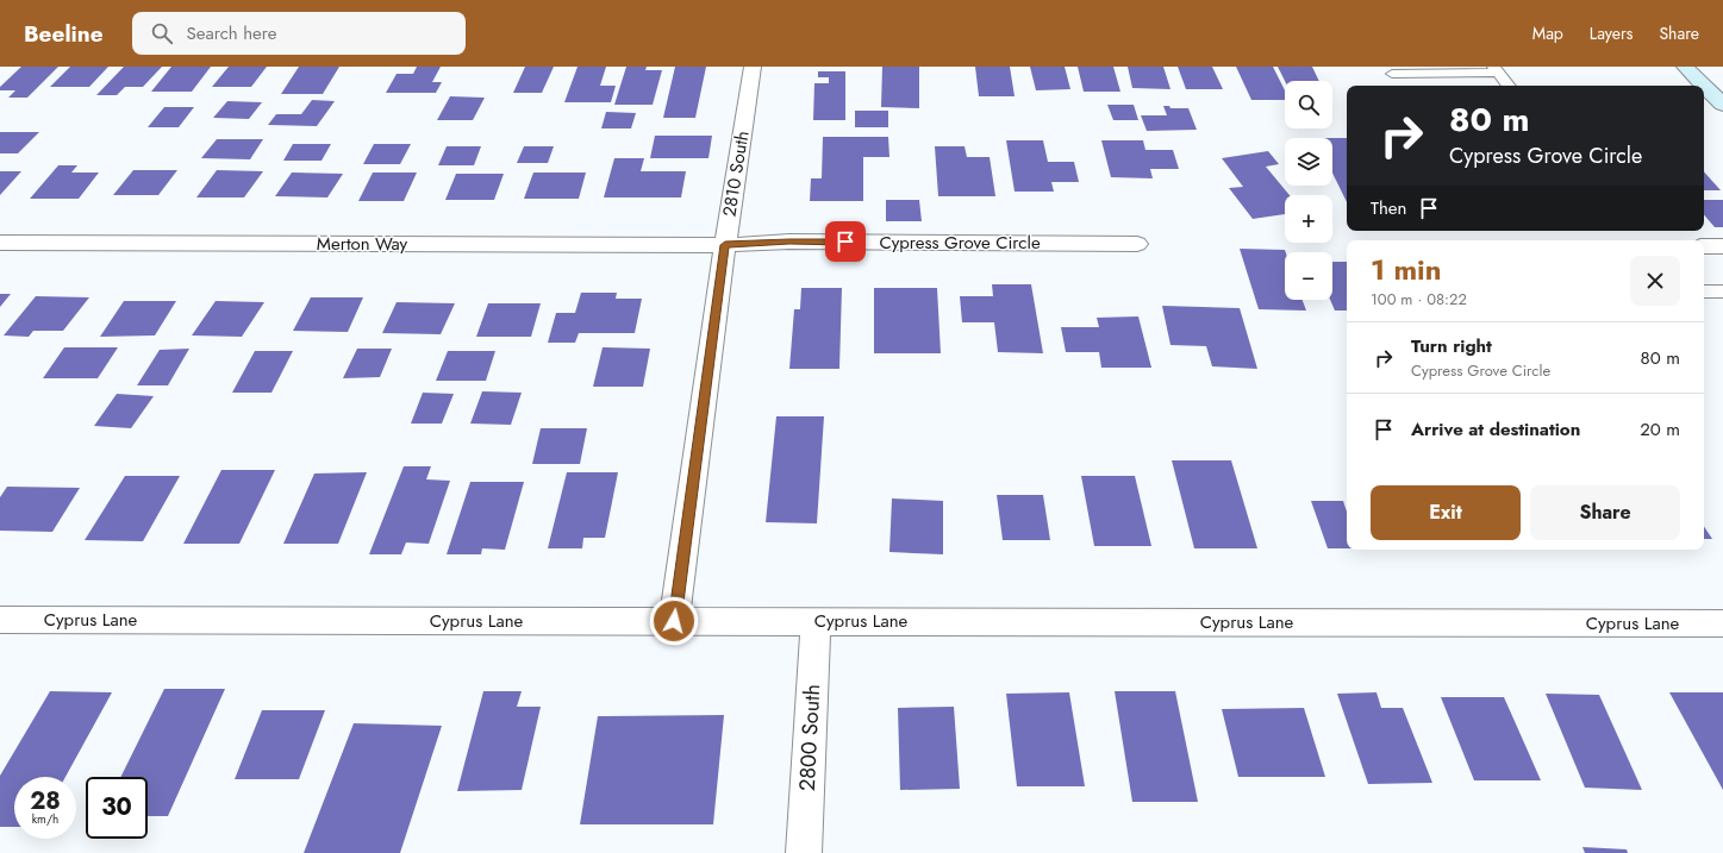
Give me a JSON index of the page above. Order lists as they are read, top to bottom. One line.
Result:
{"streets":{"street":["2810 South","Cypress Grove Circle","Merton Way","Cyprus Lane","2800 South"]},"crossings":[["2810 South","Cypress Grove Circle"],["2810 South","Merton Way"],["2810 South","Cyprus Lane"],["Cypress Grove Circle","Merton Way"],["Cyprus Lane","2800 South"]],"page":{"header":"Beeline","search":"Search here","nav":["Map","Layers","Share"],"map_buttons":["+","−"],"turn":["80 m","Cypress Grove Circle"],"then":"Then","heading":["1 min","100 m · 08:22"],"list":[{"name":"Turn right","note":"Cypress Grove Circle","value":"80 m"},{"name":"Arrive at destination","value":"20 m"}],"buttons":["Exit","Share"],"speed":"28 km/h","limit":"30"}}
